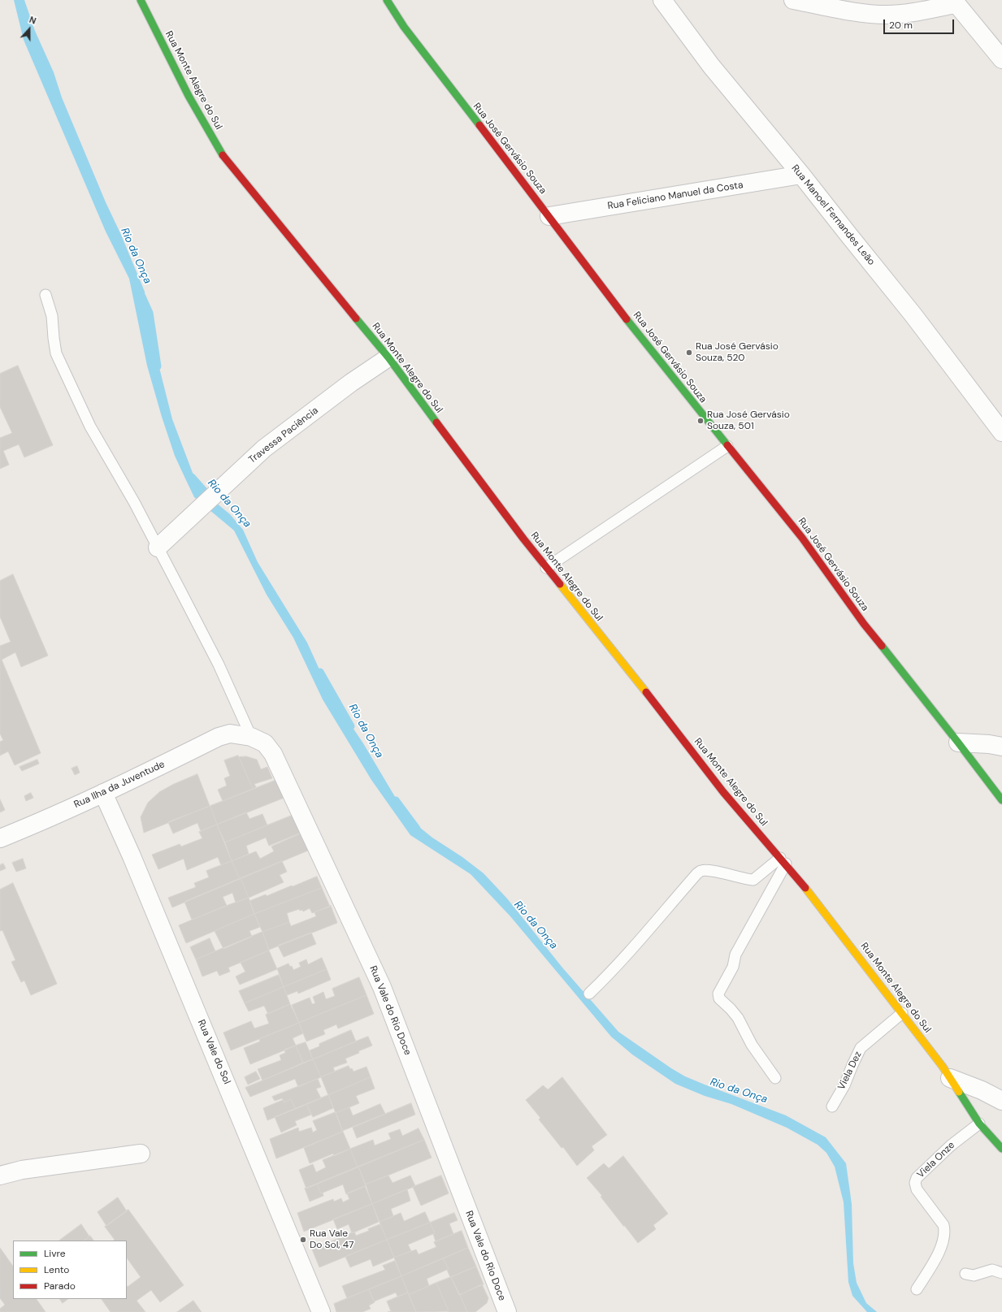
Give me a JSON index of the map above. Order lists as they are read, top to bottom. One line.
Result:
{"streets":{"street":["Rua Monte Alegre do Sul","Rua José Gervásio Souza","Rua Feliciano Manuel da Costa","Rua Manoel Fernandes Leão","Travessa Paciência","Rua Ilha da Juventude","Rua Vale do Rio Doce","Rua Vale do Sol"],"lane":["Viela Dez","Viela Onze"]},"crossings":[["Rua Monte Alegre do Sul","Travessa Paciência"],["Rua Monte Alegre do Sul","Viela Dez"],["Rua Monte Alegre do Sul","Viela Onze"],["Rua José Gervásio Souza","Rua Feliciano Manuel da Costa"],["Rua Feliciano Manuel da Costa","Rua Manoel Fernandes Leão"],["Rua Ilha da Juventude","Rua Vale do Rio Doce"],["Rua Ilha da Juventude","Rua Vale do Sol"]],"water":["Rio da Onça"],"places":["Rua José Gervásio Souza, 520","Rua José Gervásio Souza, 501","Rua Vale Do Sol, 47"],"legend":["Livre","Lento","Parado"],"scale_bar":"20 m","north":"top"}
